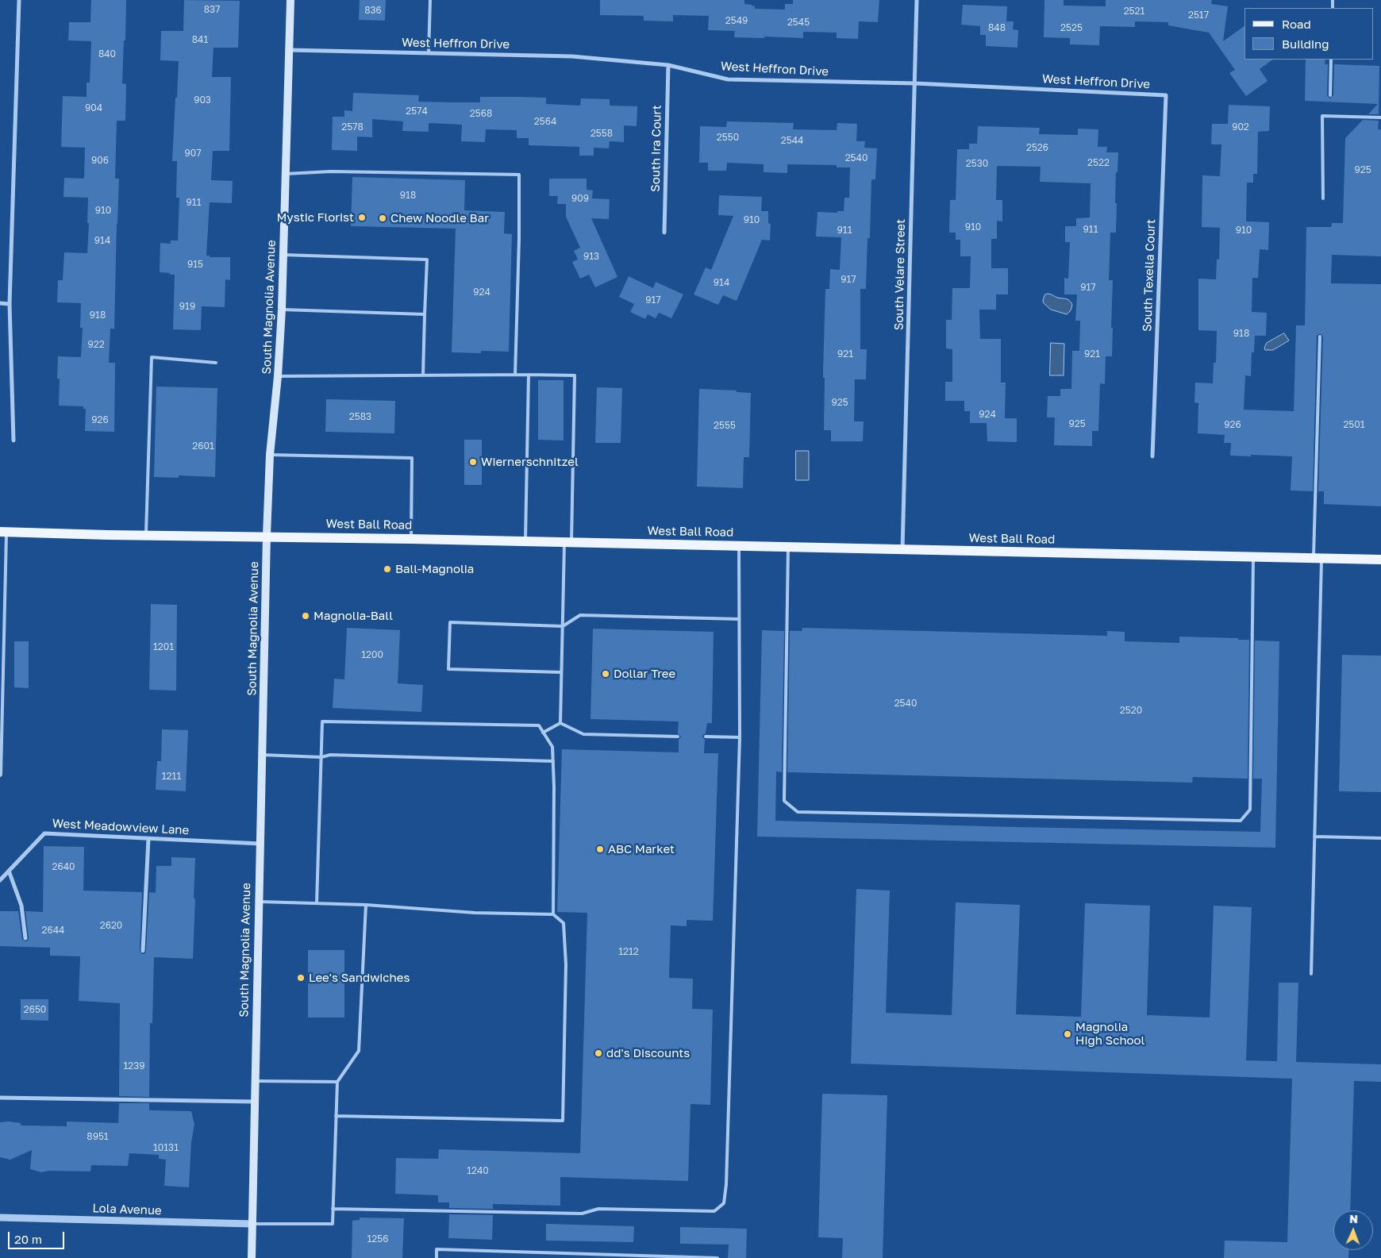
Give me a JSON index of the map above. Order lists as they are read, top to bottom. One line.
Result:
{"streets":{"main road":["South Magnolia Avenue","West Ball Road"],"street":["West Heffron Drive","South Ira Court","South Velare Street","South Texella Court","West Meadowview Lane","Lola Avenue"]},"crossings":[["West Heffron Drive","South Ira Court"],["West Heffron Drive","South Velare Street"],["West Heffron Drive","South Texella Court"],["West Heffron Drive","South Magnolia Avenue"],["South Velare Street","West Ball Road"],["South Magnolia Avenue","West Ball Road"],["South Magnolia Avenue","West Meadowview Lane"],["South Magnolia Avenue","Lola Avenue"]],"places":["Mystic Florist","Chew Noodle Bar","Wiernerschnitzel","Ball-Magnolia","Magnolia-Ball","Dollar Tree","ABC Market","Lee's Sandwiches","Magnolia High School","dd's Discounts"],"house_numbers":["837","836","2521","2517","2549","2545","848","2525","841","840","903","904","2574","2568","2564","2578","902","2558","2550","2544","2526","907","2540","906","2522","2530","925","918","909","911","910","910","910","911","911","910","914","913","915","917","914","917","924","917","919","918","918","922","921","921","925","924","2583","926","925","926","2501","2555","2601","1201","1200","2540","2520","1211","2640","2620","2644","1212","2650","1239","8951","10131","1240","1256"],"legend":["Road","Building"],"scale_bar":"20 m","north":"top"}
